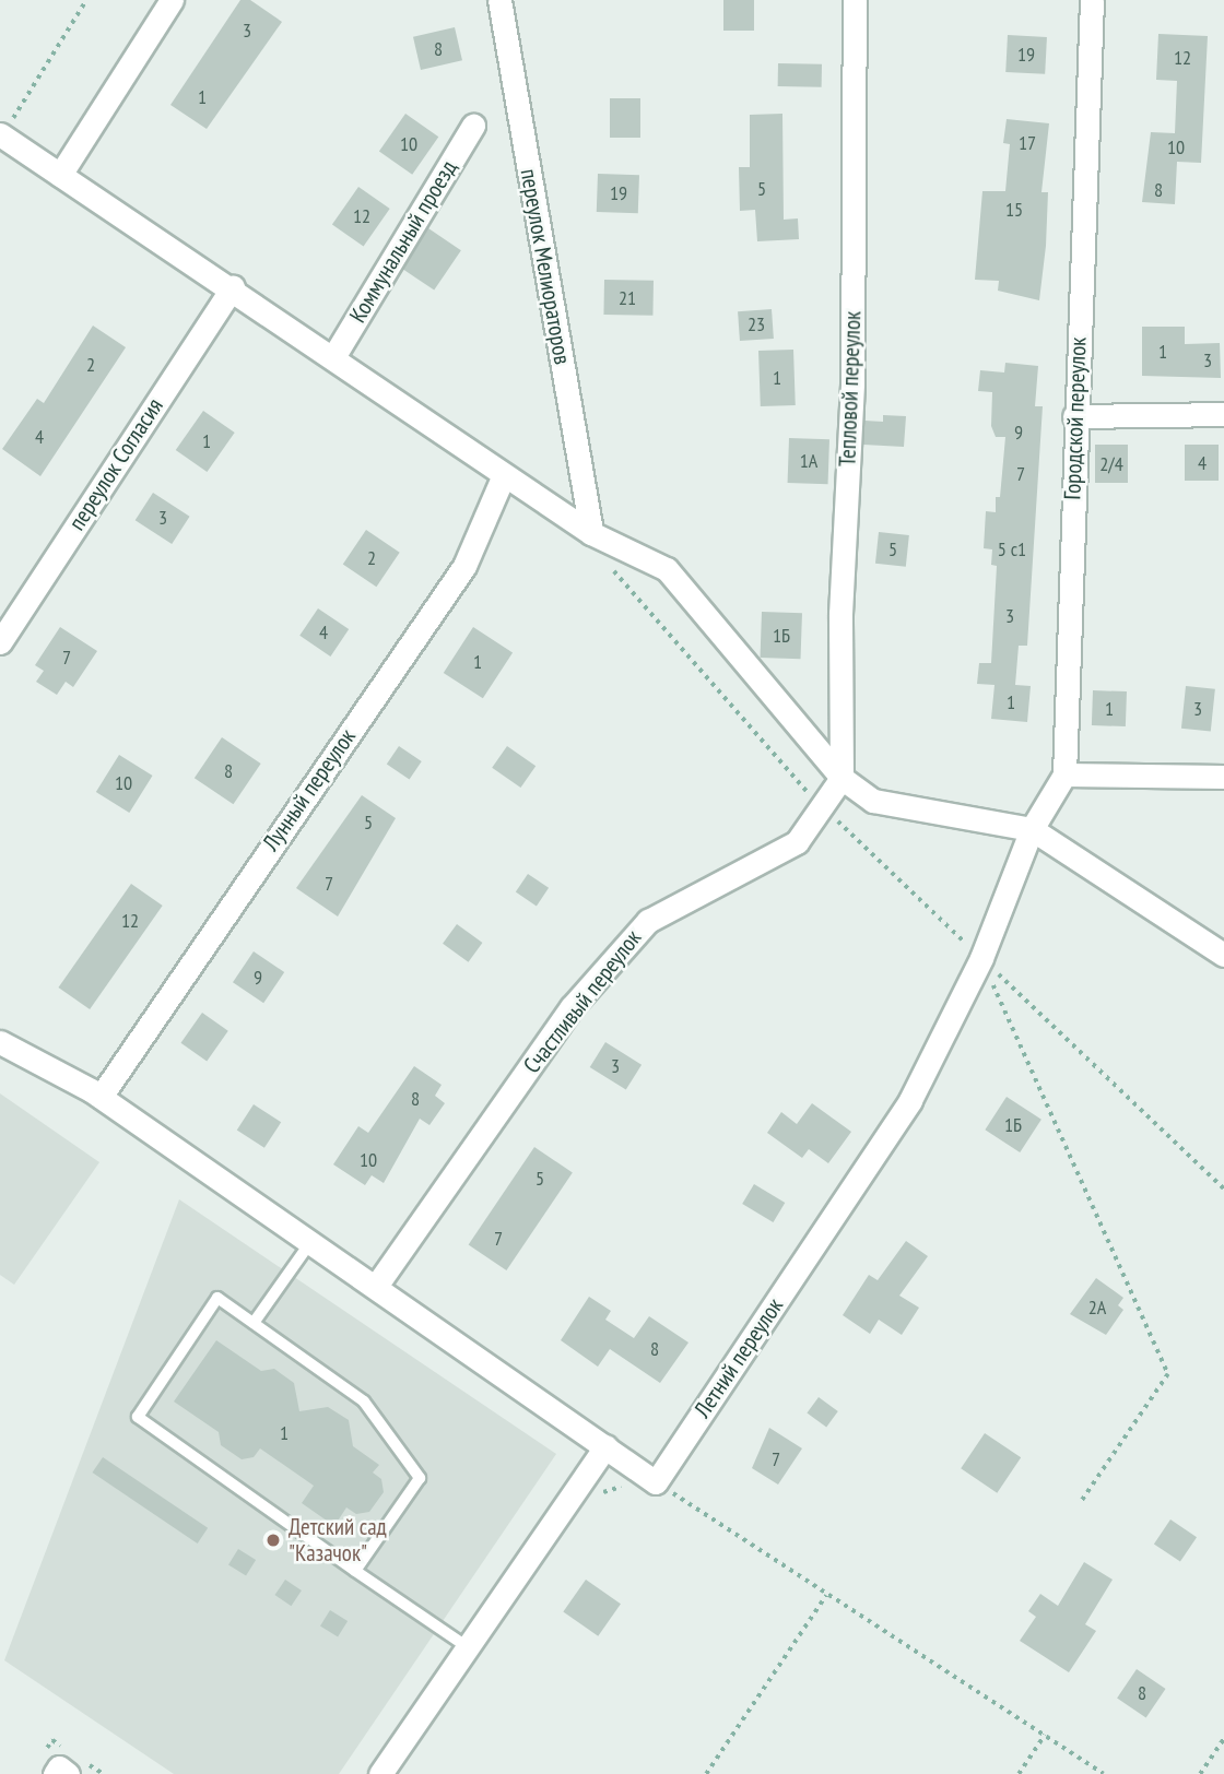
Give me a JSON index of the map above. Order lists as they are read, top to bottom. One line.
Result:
{"streets":{"street":["Коммунальный проезд","переулок Мелиораторов","Тепловой переулок","Городской переулок","переулок Согласия","Лунный переулок","Счастливый переулок","Летний переулок"]},"crossings":[["Тепловой переулок","Счастливый переулок"],["Городской переулок","Летний переулок"]],"places":["Детский сад \"Казачок\""],"house_numbers":["3","8","19","12","1","17","10","10","5","8","19","15","12","21","23","1","3","2","1","9","4","1","1А","4","2/4","7","3","5","5 с1","2","3","4","1Б","7","1","1","1","3","8","10","5","7","12","9","3","8","1Б","10","5","7","2А","8","1","7","8"]}
